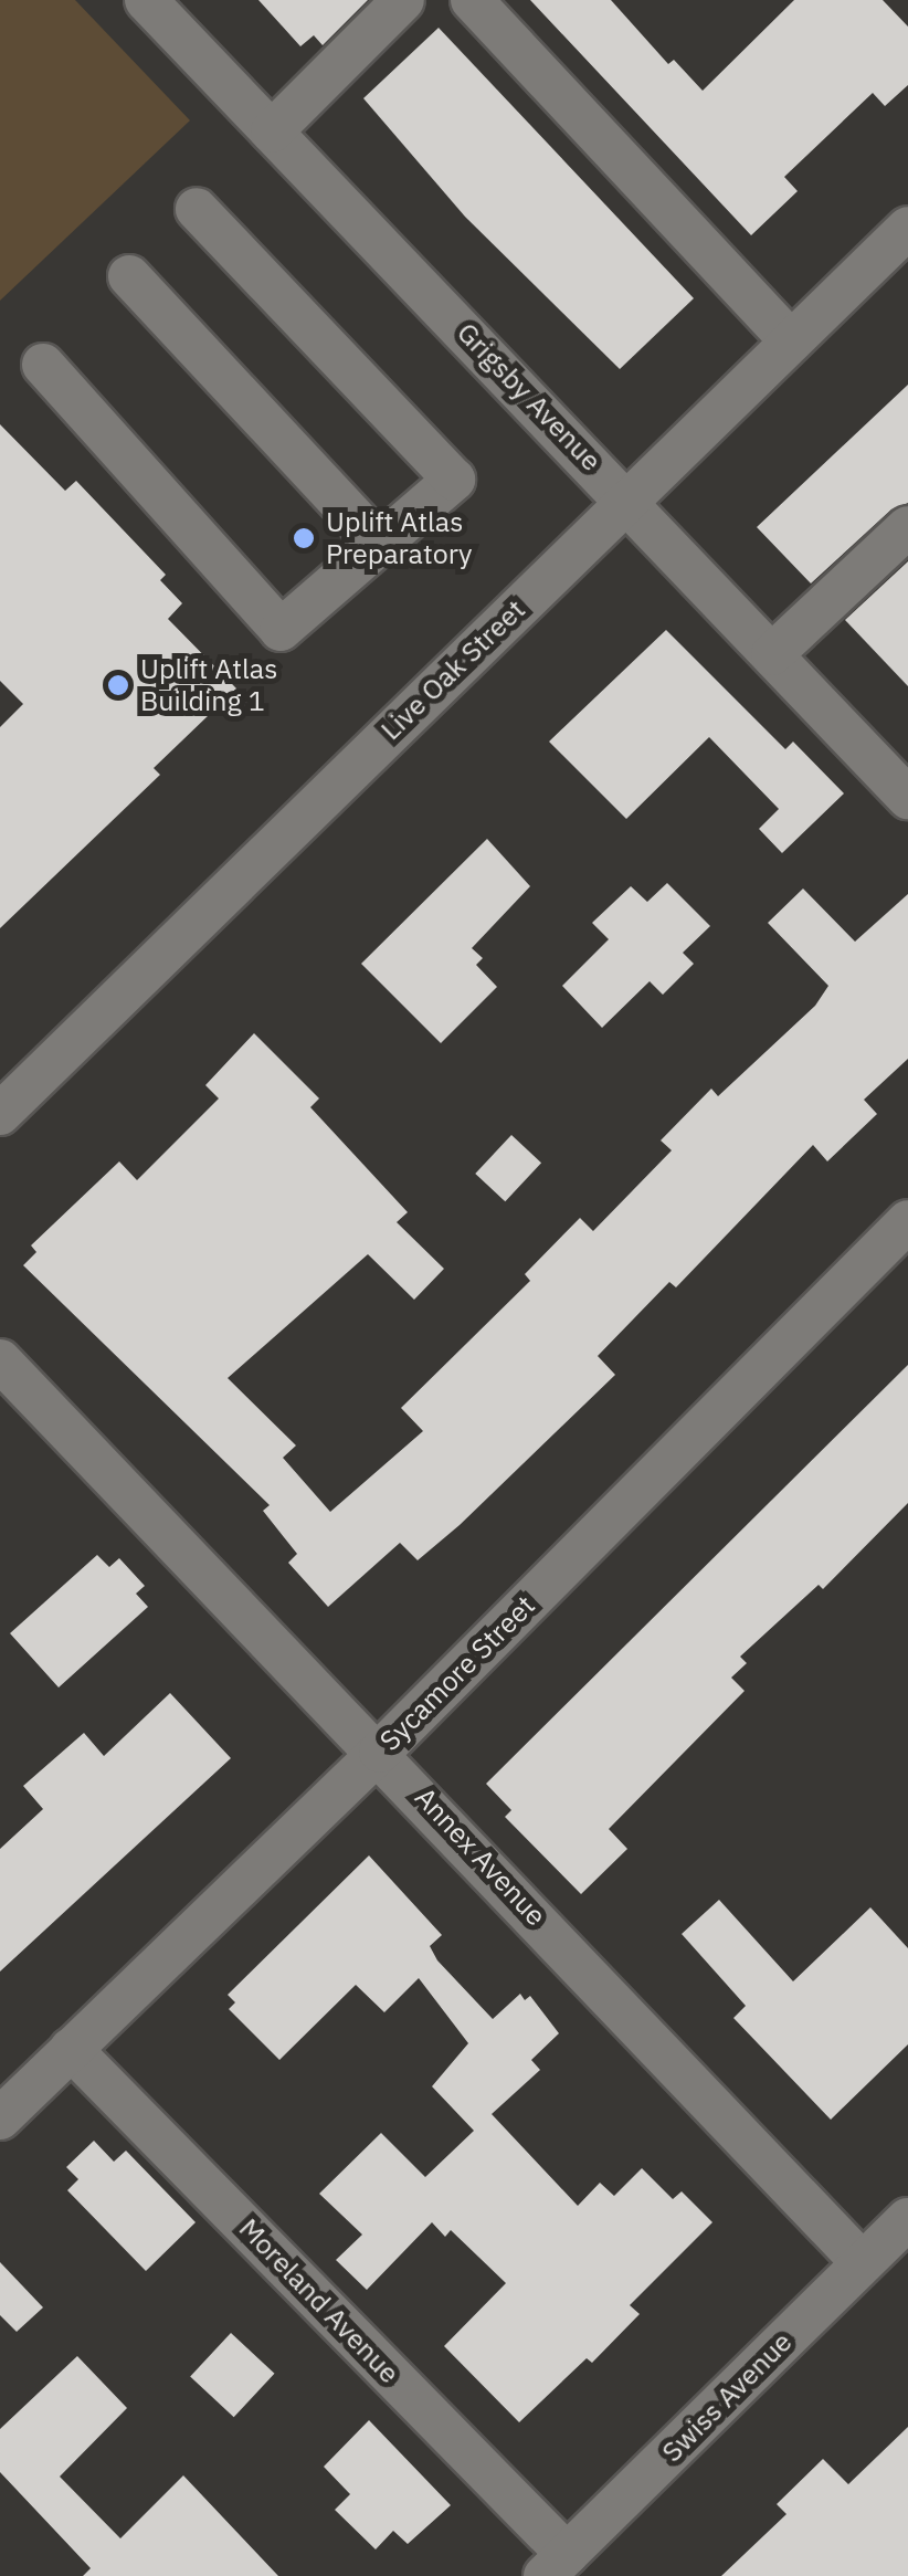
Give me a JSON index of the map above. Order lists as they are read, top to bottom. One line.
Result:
{"streets":{"street":["Grigsby Avenue","Live Oak Street","Sycamore Street","Annex Avenue","Moreland Avenue","Swiss Avenue"]},"crossings":[["Grigsby Avenue","Live Oak Street"],["Sycamore Street","Annex Avenue"],["Sycamore Street","Moreland Avenue"],["Annex Avenue","Swiss Avenue"],["Moreland Avenue","Swiss Avenue"]],"places":["Uplift Atlas Preparatory","Uplift Atlas Building 1"]}
